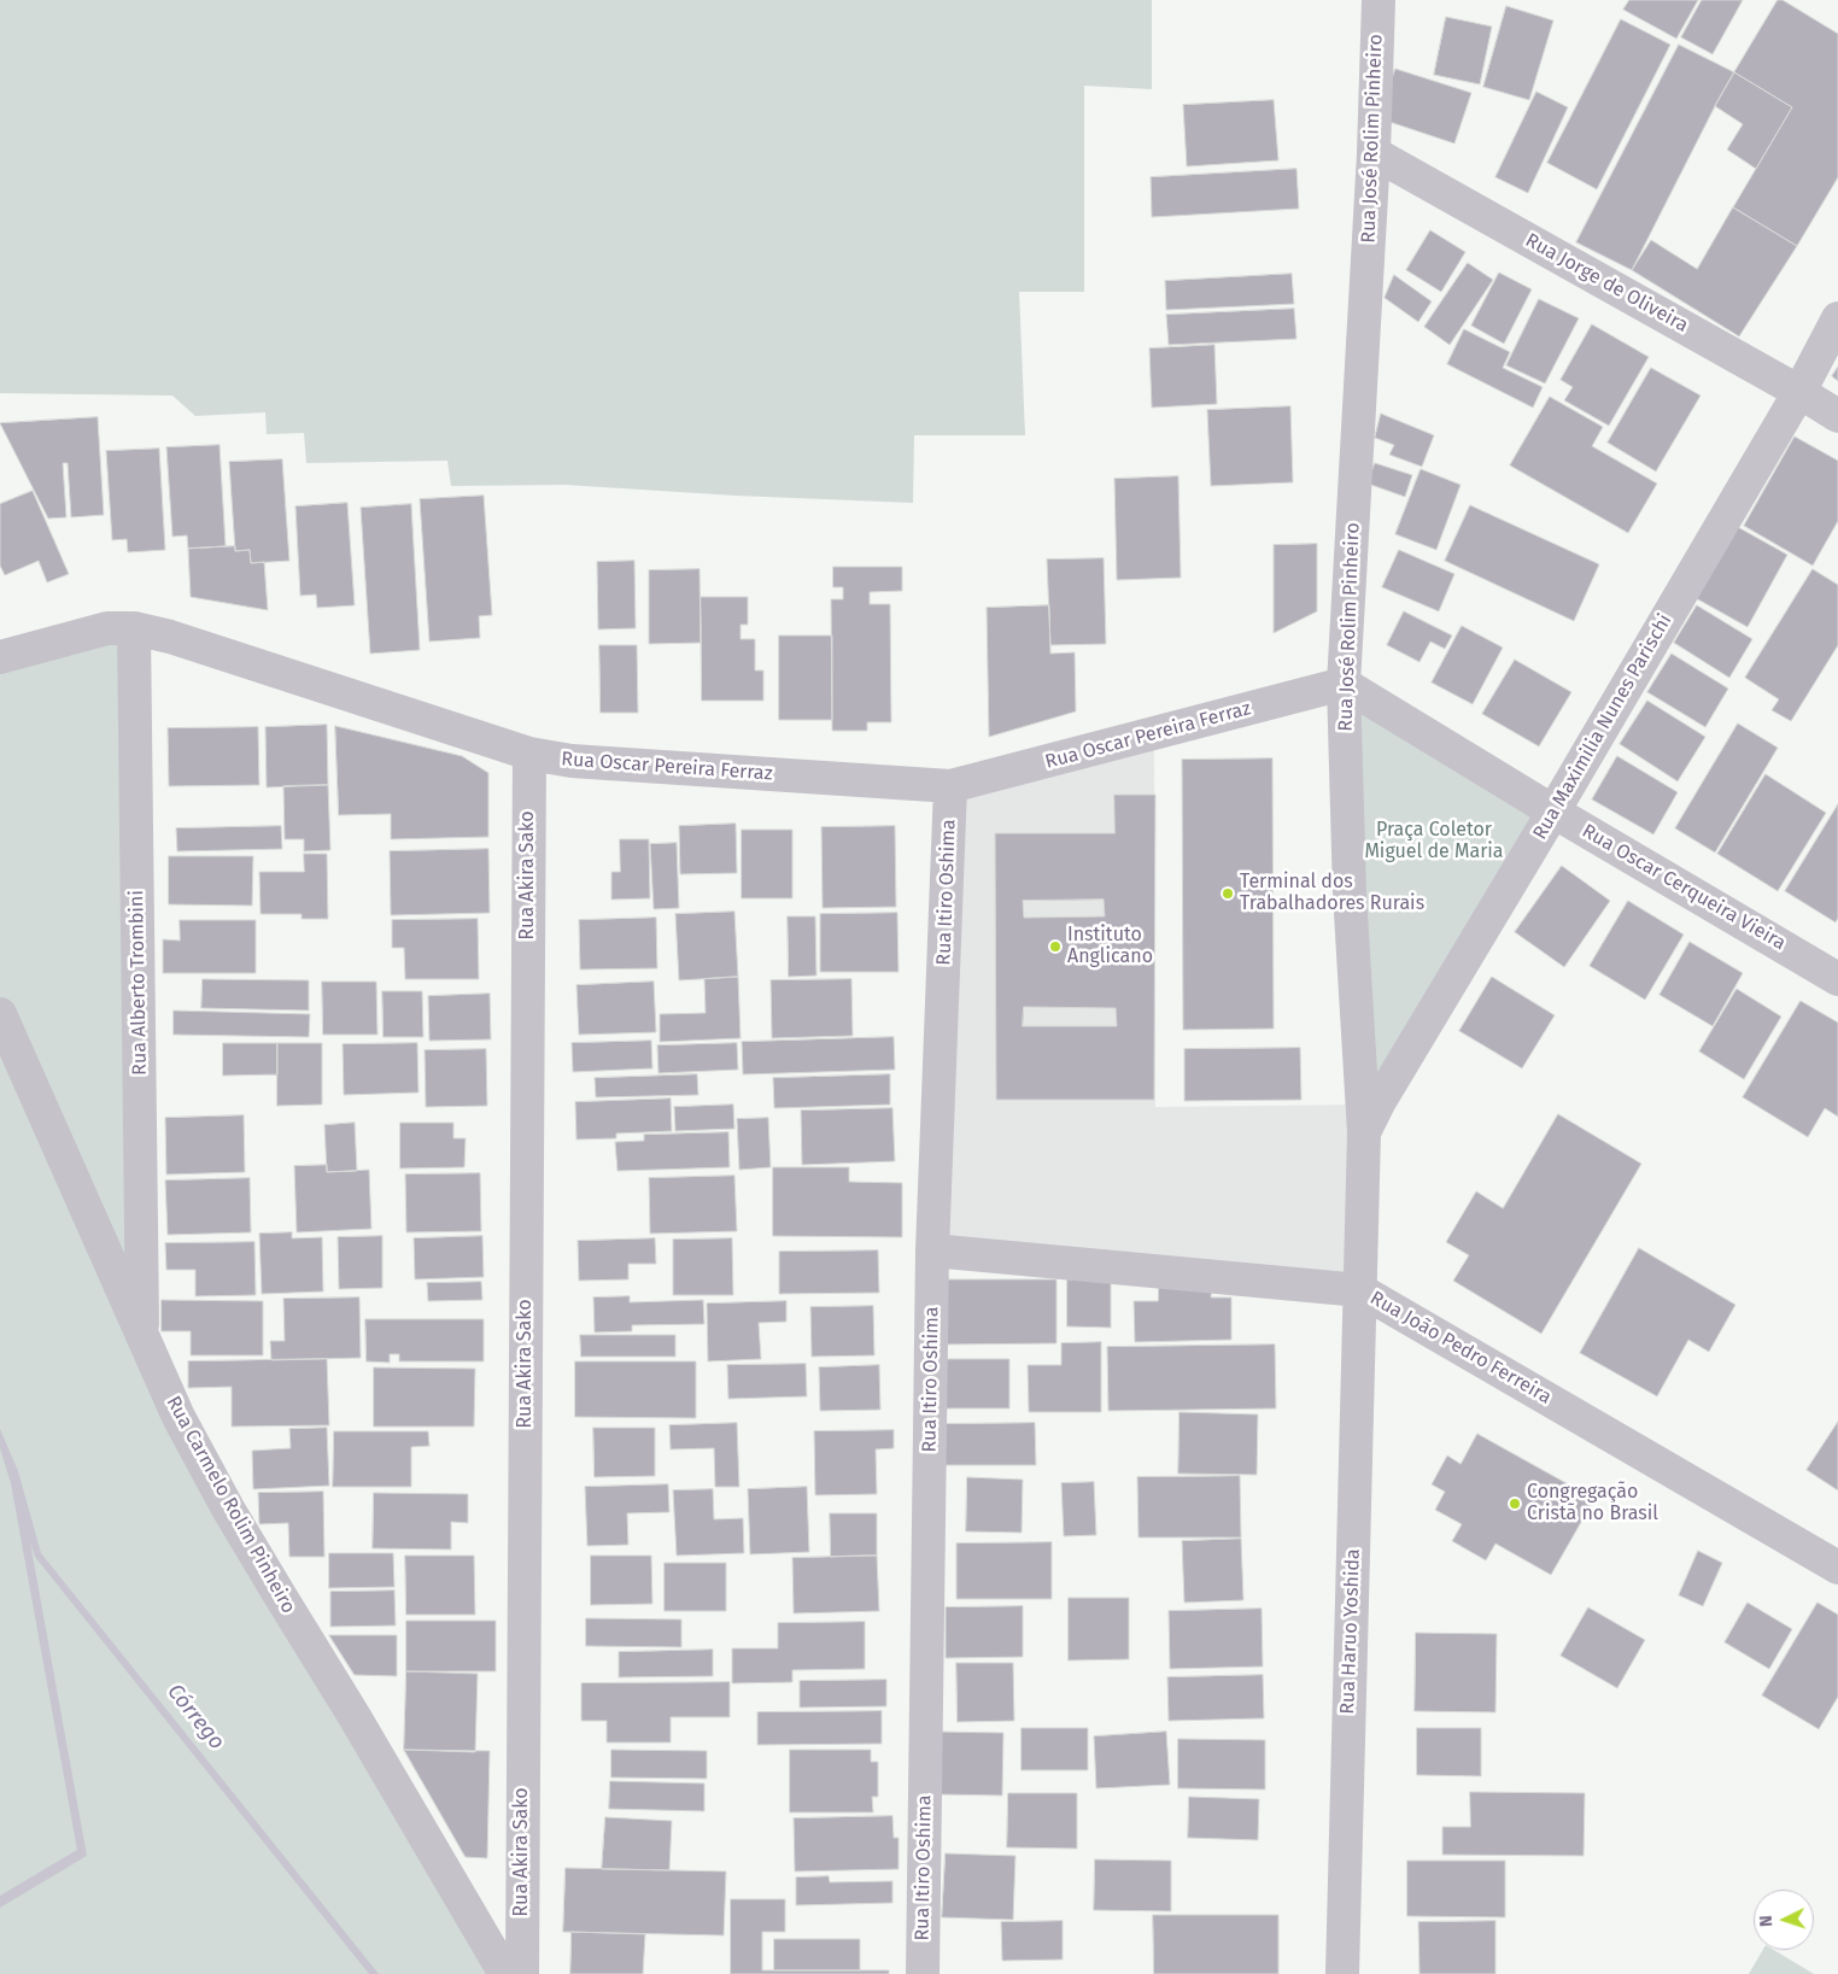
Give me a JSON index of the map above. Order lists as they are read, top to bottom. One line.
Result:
{"streets":{"street":["Rua José Rolim Pinheiro","Rua Jorge de Oliveira","Rua Maximilia Nunes Parischi","Rua Oscar Pereira Ferraz","Rua Akira Sako","Rua Oscar Cerqueira Vieira","Rua Itiro Oshima","Rua Alberto Trombini","Rua João Pedro Ferreira","Rua Carmelo Rolim Pinheiro","Rua Haruo Yoshida"]},"crossings":[["Rua José Rolim Pinheiro","Rua Jorge de Oliveira"],["Rua José Rolim Pinheiro","Rua Maximilia Nunes Parischi"],["Rua José Rolim Pinheiro","Rua Oscar Pereira Ferraz"],["Rua José Rolim Pinheiro","Rua Oscar Cerqueira Vieira"],["Rua José Rolim Pinheiro","Rua João Pedro Ferreira"],["Rua José Rolim Pinheiro","Rua Haruo Yoshida"],["Rua Jorge de Oliveira","Rua Maximilia Nunes Parischi"],["Rua Maximilia Nunes Parischi","Rua Oscar Cerqueira Vieira"],["Rua Oscar Pereira Ferraz","Rua Akira Sako"],["Rua Oscar Pereira Ferraz","Rua Oscar Cerqueira Vieira"],["Rua Oscar Pereira Ferraz","Rua Itiro Oshima"],["Rua Oscar Pereira Ferraz","Rua Alberto Trombini"],["Rua Itiro Oshima","Rua João Pedro Ferreira"],["Rua Alberto Trombini","Rua Carmelo Rolim Pinheiro"],["Rua João Pedro Ferreira","Rua Haruo Yoshida"]],"water":["Córrego"],"parks":["Praça Coletor Miguel de Maria"],"places":["Terminal dos Trabalhadores Rurais","Instituto Anglicano","Congregação Cristã no Brasil"],"north":"left"}
